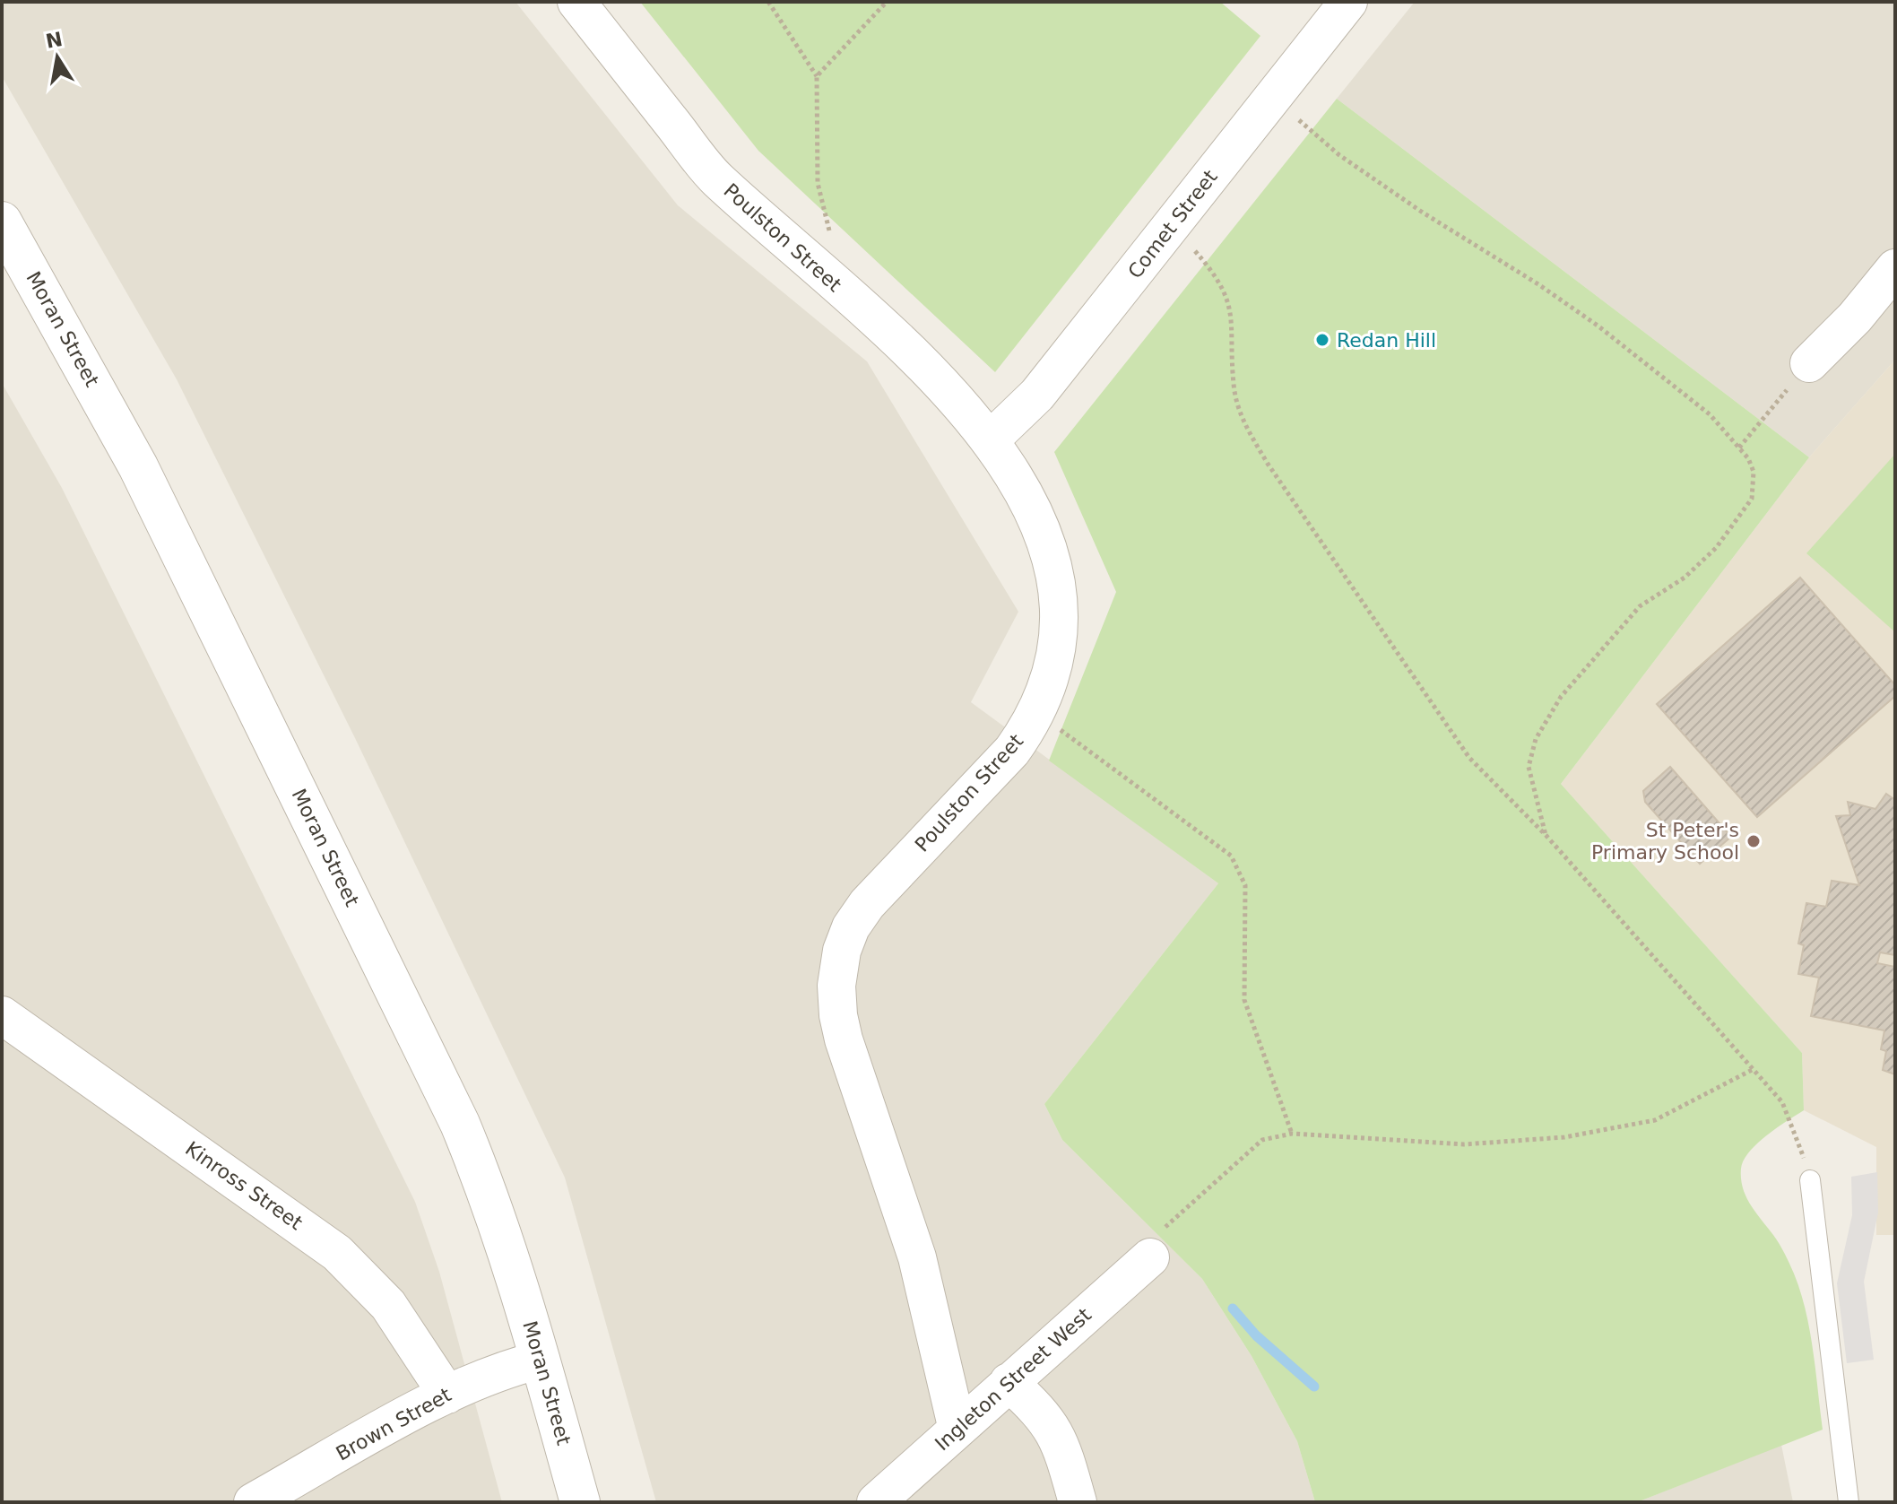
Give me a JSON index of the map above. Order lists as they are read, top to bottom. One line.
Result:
{"streets":{"street":["Comet Street","Poulston Street","Moran Street","Kinross Street","Ingleton Street West","Brown Street"]},"crossings":[["Comet Street","Poulston Street"],["Poulston Street","Ingleton Street West"],["Moran Street","Brown Street"],["Kinross Street","Brown Street"]],"places":["Redan Hill","St Peter's Primary School"],"north":"top"}
